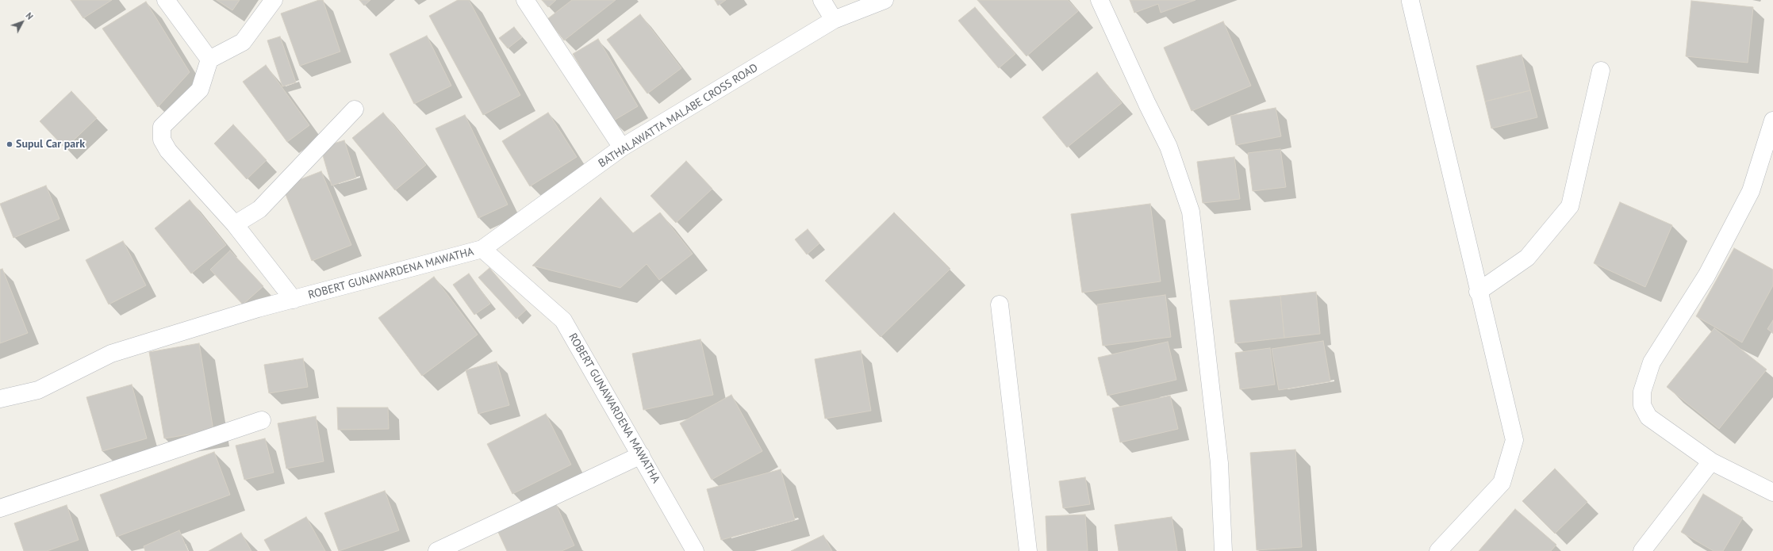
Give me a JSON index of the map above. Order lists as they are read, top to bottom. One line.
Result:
{"streets":{"street":["BATHALAWATTA MALABE CROSS ROAD","ROBERT GUNAWARDENA MAWATHA"]},"crossings":[["BATHALAWATTA MALABE CROSS ROAD","ROBERT GUNAWARDENA MAWATHA"]],"places":["Supul Car park"],"north":"top right"}
